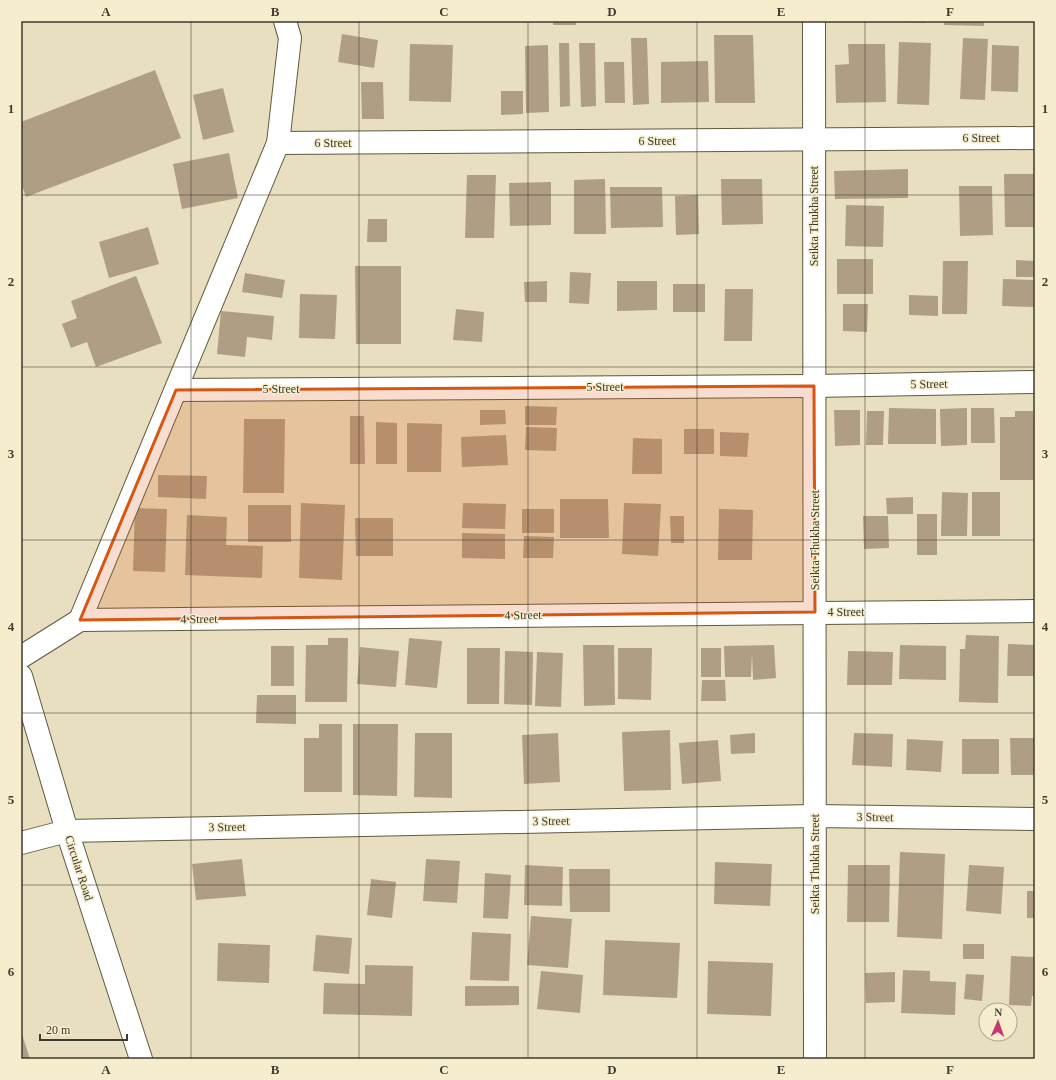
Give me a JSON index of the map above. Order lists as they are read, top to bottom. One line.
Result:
{"streets":{"street":["6 Street","Seikta Thukha Street","5 Street","4 Street","3 Street","Circular Road"]},"crossings":[["6 Street","Seikta Thukha Street"],["Seikta Thukha Street","5 Street"],["Seikta Thukha Street","4 Street"],["Seikta Thukha Street","3 Street"],["3 Street","Circular Road"]],"scale_bar":"20 m","north":"top","grid":{"columns":["A","B","C","D","E","F"],"rows":["1","2","3","4","5","6"]}}
